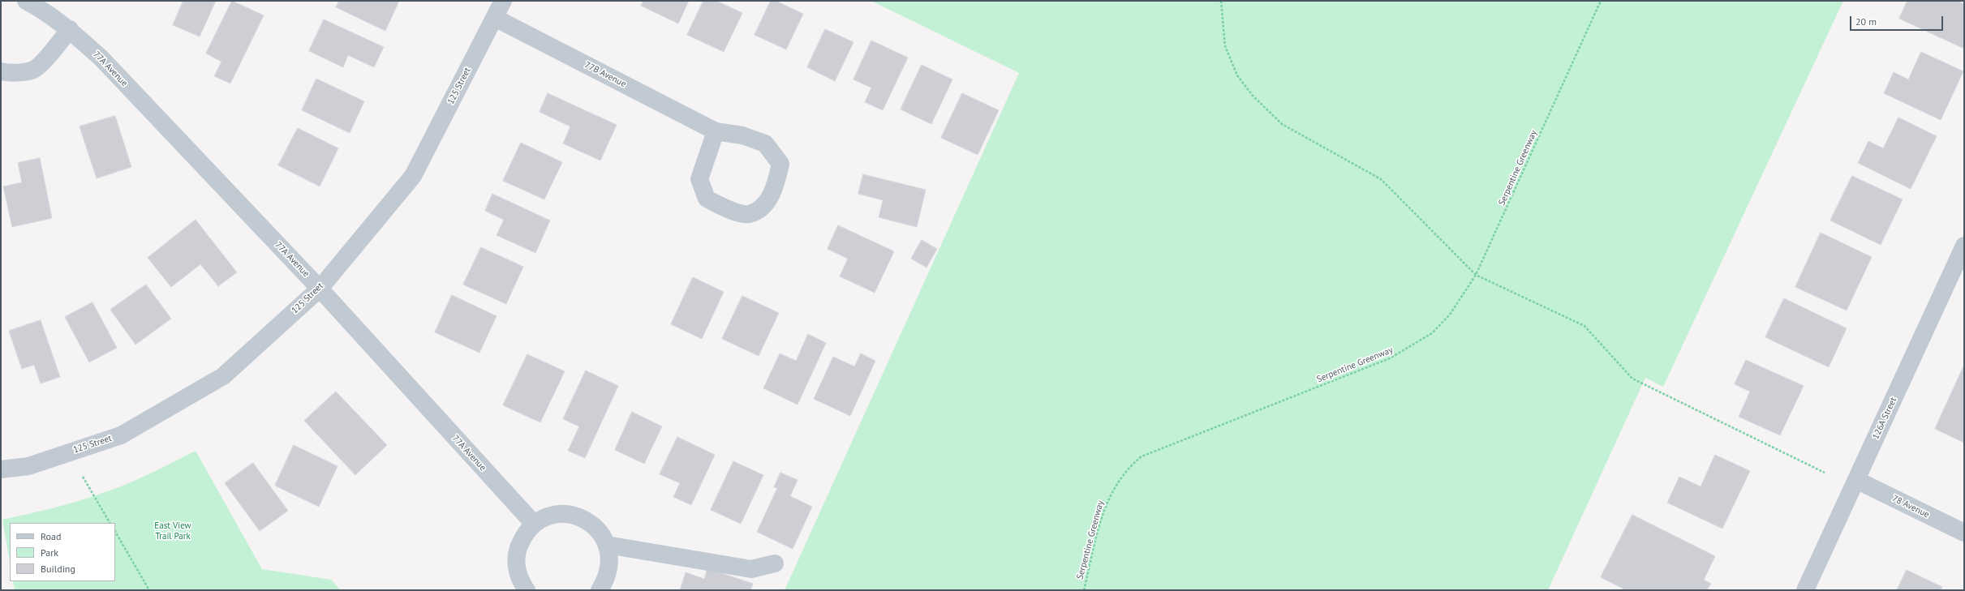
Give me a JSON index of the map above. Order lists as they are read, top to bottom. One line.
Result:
{"streets":{"street":["77A Avenue","77B Avenue","125 Street","126A Street","78 Avenue"],"path":["Serpentine Greenway"]},"crossings":[["77A Avenue","125 Street"],["77B Avenue","125 Street"],["126A Street","78 Avenue"]],"parks":["East View Trail Park"],"legend":["Road","Park","Building"],"scale_bar":"20 m"}
